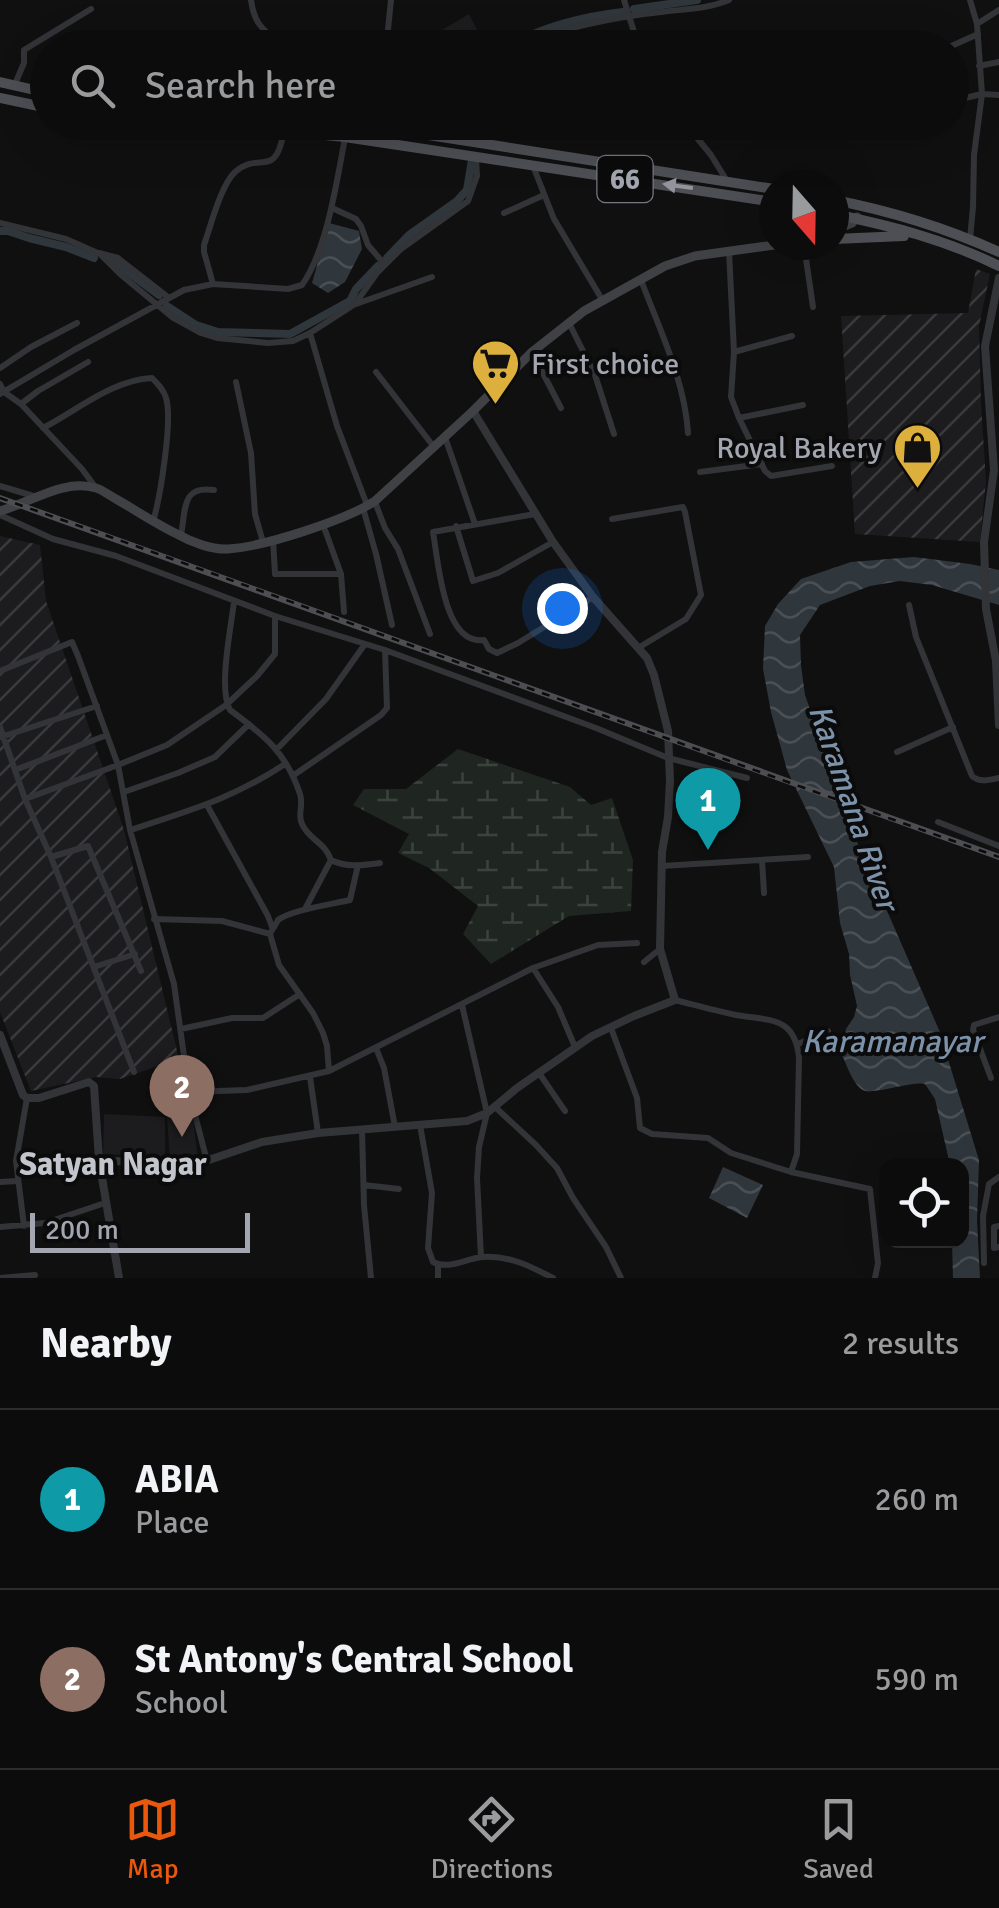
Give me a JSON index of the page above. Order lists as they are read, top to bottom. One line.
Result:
{"streets":{"main road":["66"]},"districts":["Satyan Nagar"],"water":["Karamana River","Karamanayar"],"places":{"supermarket":["First choice"],"shop":["Royal Bakery"]},"scale_bar":"200 m","north":"bottom","page":{"search":"Search here","pins":["1","2"],"scale":"200 m","heading":["Nearby","2 results"],"list":[{"mark":"1","name":"ABIA","note":"Place","value":"260 m"},{"mark":"2","name":"St Antony's Central School","note":"School","value":"590 m"}],"nav":["Map","Directions","Saved"]}}
